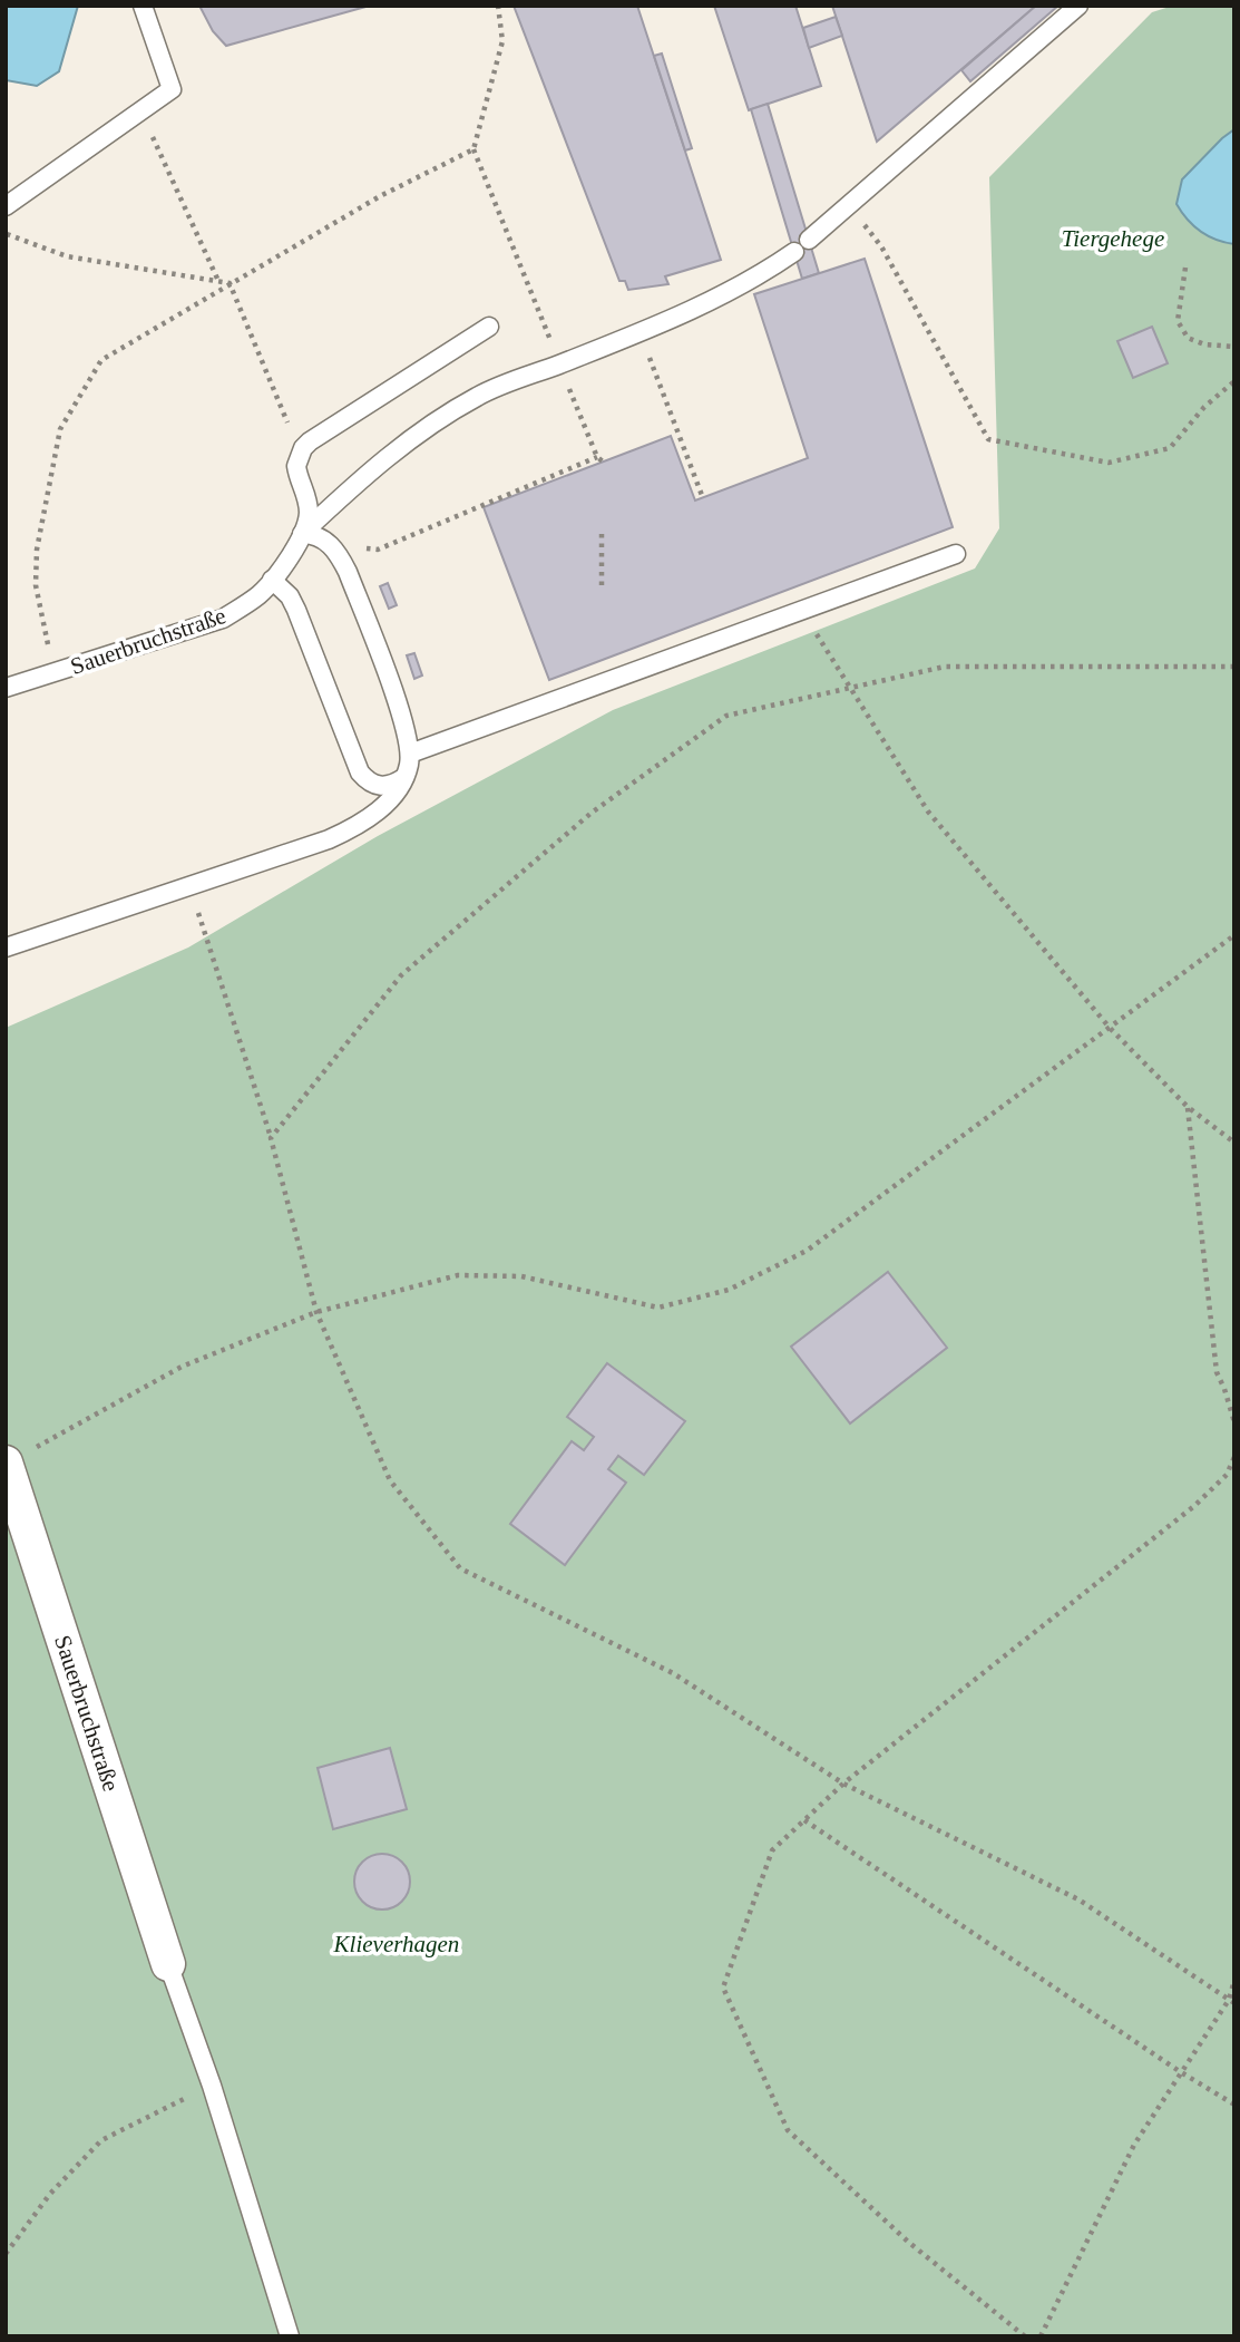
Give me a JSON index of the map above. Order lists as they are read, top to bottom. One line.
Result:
{"streets":{"street":["Sauerbruchstraße"]},"parks":["Tiergehege","Klieverhagen"]}
